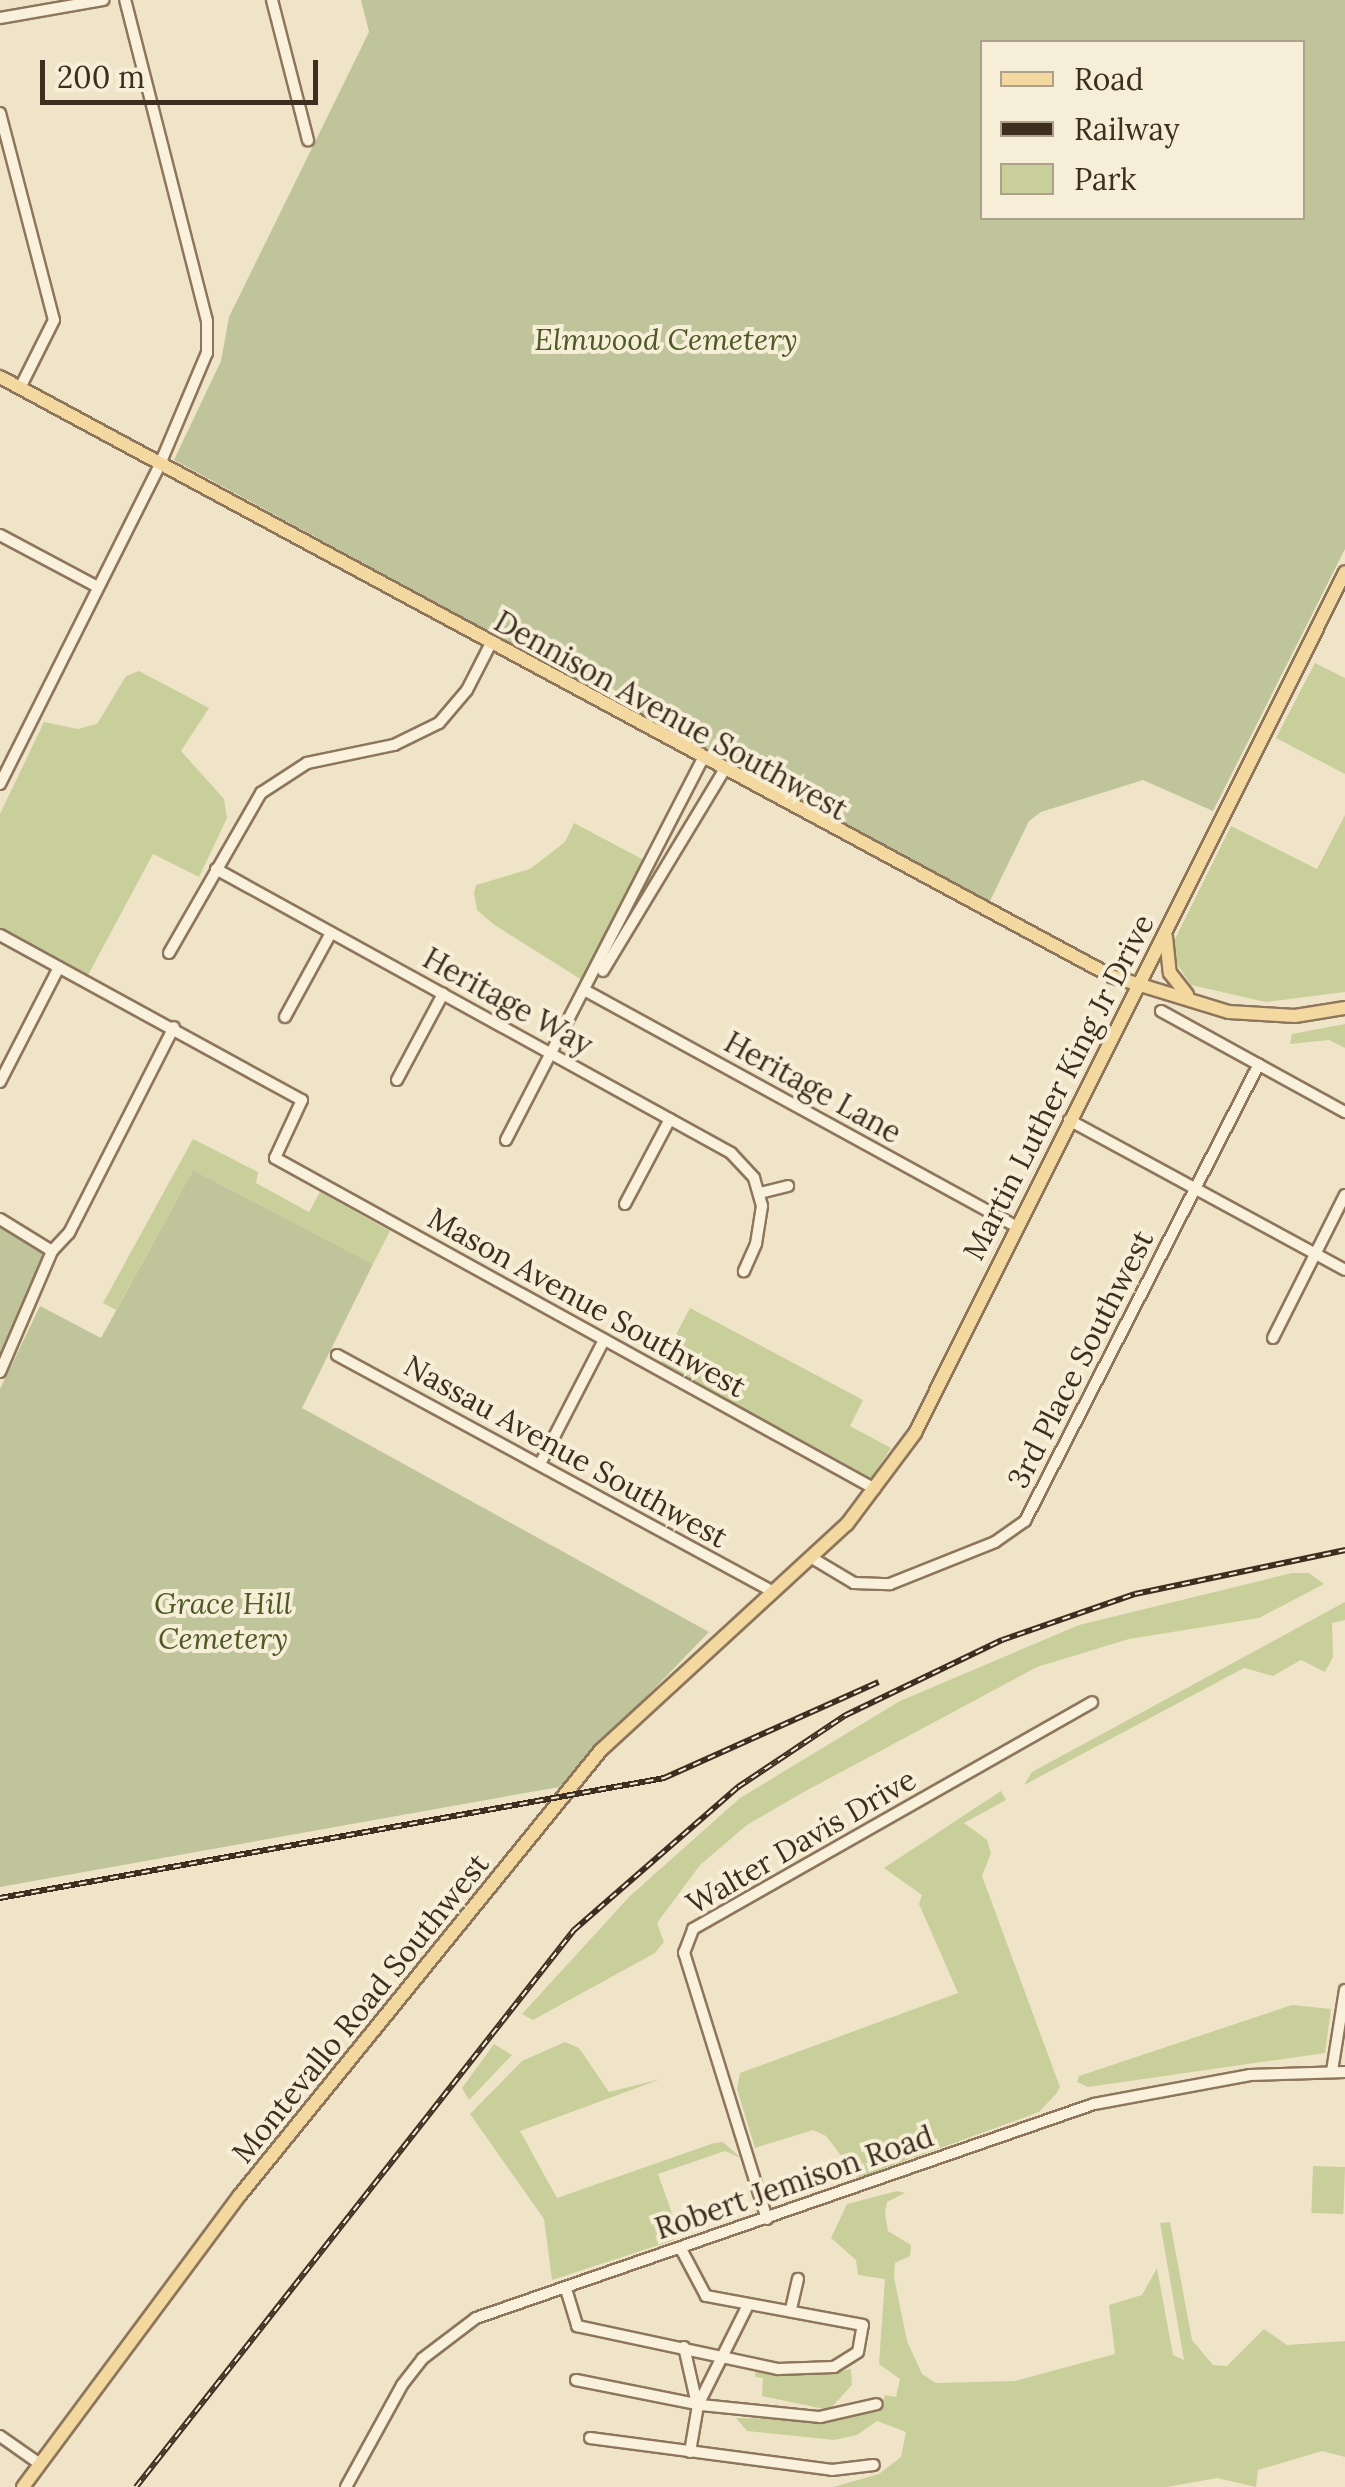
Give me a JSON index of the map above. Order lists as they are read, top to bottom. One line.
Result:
{"streets":{"main road":["Dennison Avenue Southwest","Martin Luther King Jr Drive","Montevallo Road Southwest"],"street":["Heritage Way","Heritage Lane","Mason Avenue Southwest","3rd Place Southwest","Nassau Avenue Southwest","Walter Davis Drive","Robert Jemison Road"]},"crossings":[["Dennison Avenue Southwest","Martin Luther King Jr Drive"],["Heritage Lane","Martin Luther King Jr Drive"],["Martin Luther King Jr Drive","Mason Avenue Southwest"],["Martin Luther King Jr Drive","3rd Place Southwest"],["Martin Luther King Jr Drive","Nassau Avenue Southwest"],["Martin Luther King Jr Drive","Montevallo Road Southwest"],["Nassau Avenue Southwest","Montevallo Road Southwest"],["Walter Davis Drive","Robert Jemison Road"]],"parks":["Elmwood Cemetery","Grace Hill Cemetery"],"legend":["Road","Railway","Park"],"scale_bar":"200 m"}
